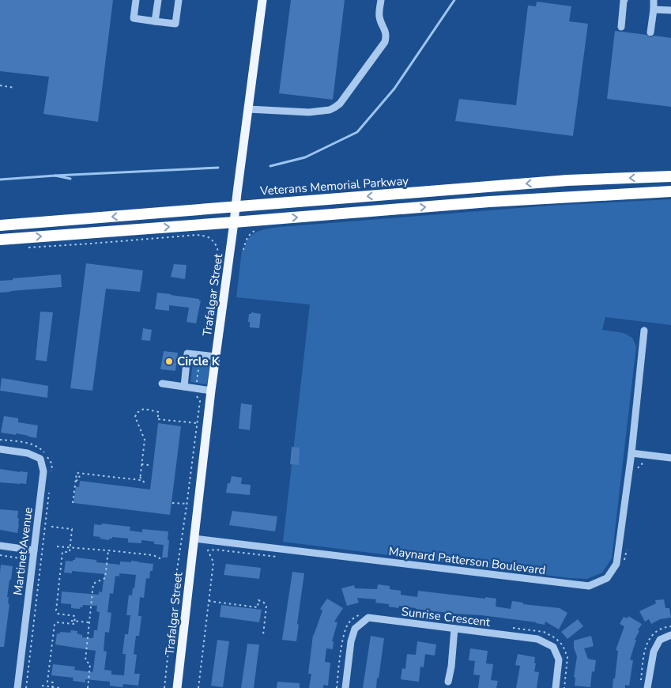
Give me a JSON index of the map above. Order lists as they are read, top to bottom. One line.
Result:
{"streets":{"highway":["Veterans Memorial Parkway"],"main road":["Trafalgar Street"],"street":["Martinet Avenue","Maynard Patterson Boulevard","Sunrise Crescent"]},"crossings":[["Veterans Memorial Parkway","Trafalgar Street"],["Trafalgar Street","Maynard Patterson Boulevard"]],"places":["Circle K"]}
